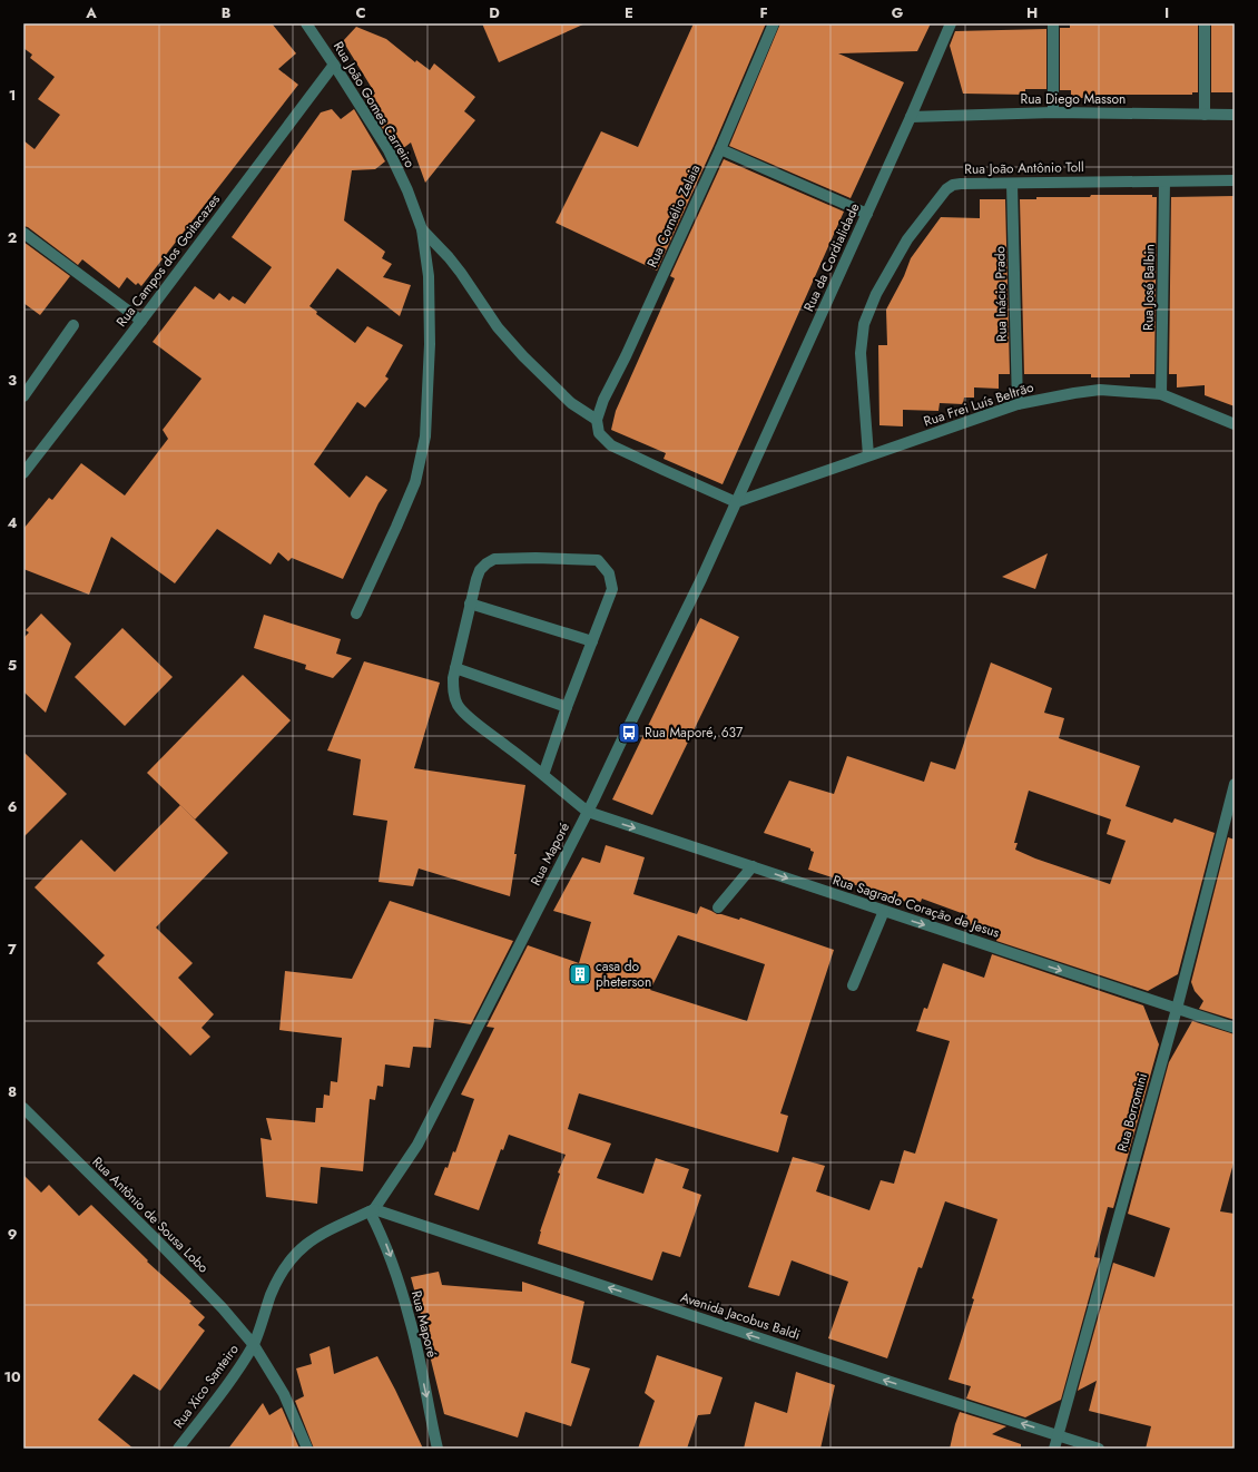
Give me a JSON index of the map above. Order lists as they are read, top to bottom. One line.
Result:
{"streets":{"street":["Rua Diego Masson","Rua João Gomes Carreiro","Rua João Antônio Toll","Rua Cornélio Zelaia","Rua da Cordialidade","Rua Campos dos Goitacazes","Rua José Balbin","Rua Inácio Prado","Rua Frei Luís Beltrão","Rua Maporé","Rua Sagrado Coração de Jesus","Rua Borromini","Rua Antônio de Sousa Lobo","Avenida Jacobus Baldi","Rua Xico Santeiro"]},"crossings":[["Rua Diego Masson","Rua da Cordialidade"],["Rua João Gomes Carreiro","Rua Campos dos Goitacazes"],["Rua João Antônio Toll","Rua José Balbin"],["Rua João Antônio Toll","Rua Inácio Prado"],["Rua João Antônio Toll","Rua Frei Luís Beltrão"],["Rua da Cordialidade","Rua Frei Luís Beltrão"],["Rua da Cordialidade","Rua Maporé"],["Rua José Balbin","Rua Frei Luís Beltrão"],["Rua Inácio Prado","Rua Frei Luís Beltrão"],["Rua Frei Luís Beltrão","Rua Maporé"],["Rua Maporé","Rua Sagrado Coração de Jesus"],["Rua Maporé","Avenida Jacobus Baldi"],["Rua Maporé","Rua Xico Santeiro"],["Rua Sagrado Coração de Jesus","Rua Borromini"],["Rua Borromini","Avenida Jacobus Baldi"],["Rua Antônio de Sousa Lobo","Rua Xico Santeiro"],["Avenida Jacobus Baldi","Rua Xico Santeiro"]],"one_way":["Rua Sagrado Coração de Jesus","Avenida Jacobus Baldi"],"places":{"bus stop":["Rua Maporé, 637"],"building":["casa do pheterson"]},"grid":{"columns":["A","B","C","D","E","F","G","H","I"],"rows":["1","2","3","4","5","6","7","8","9","10"]}}
